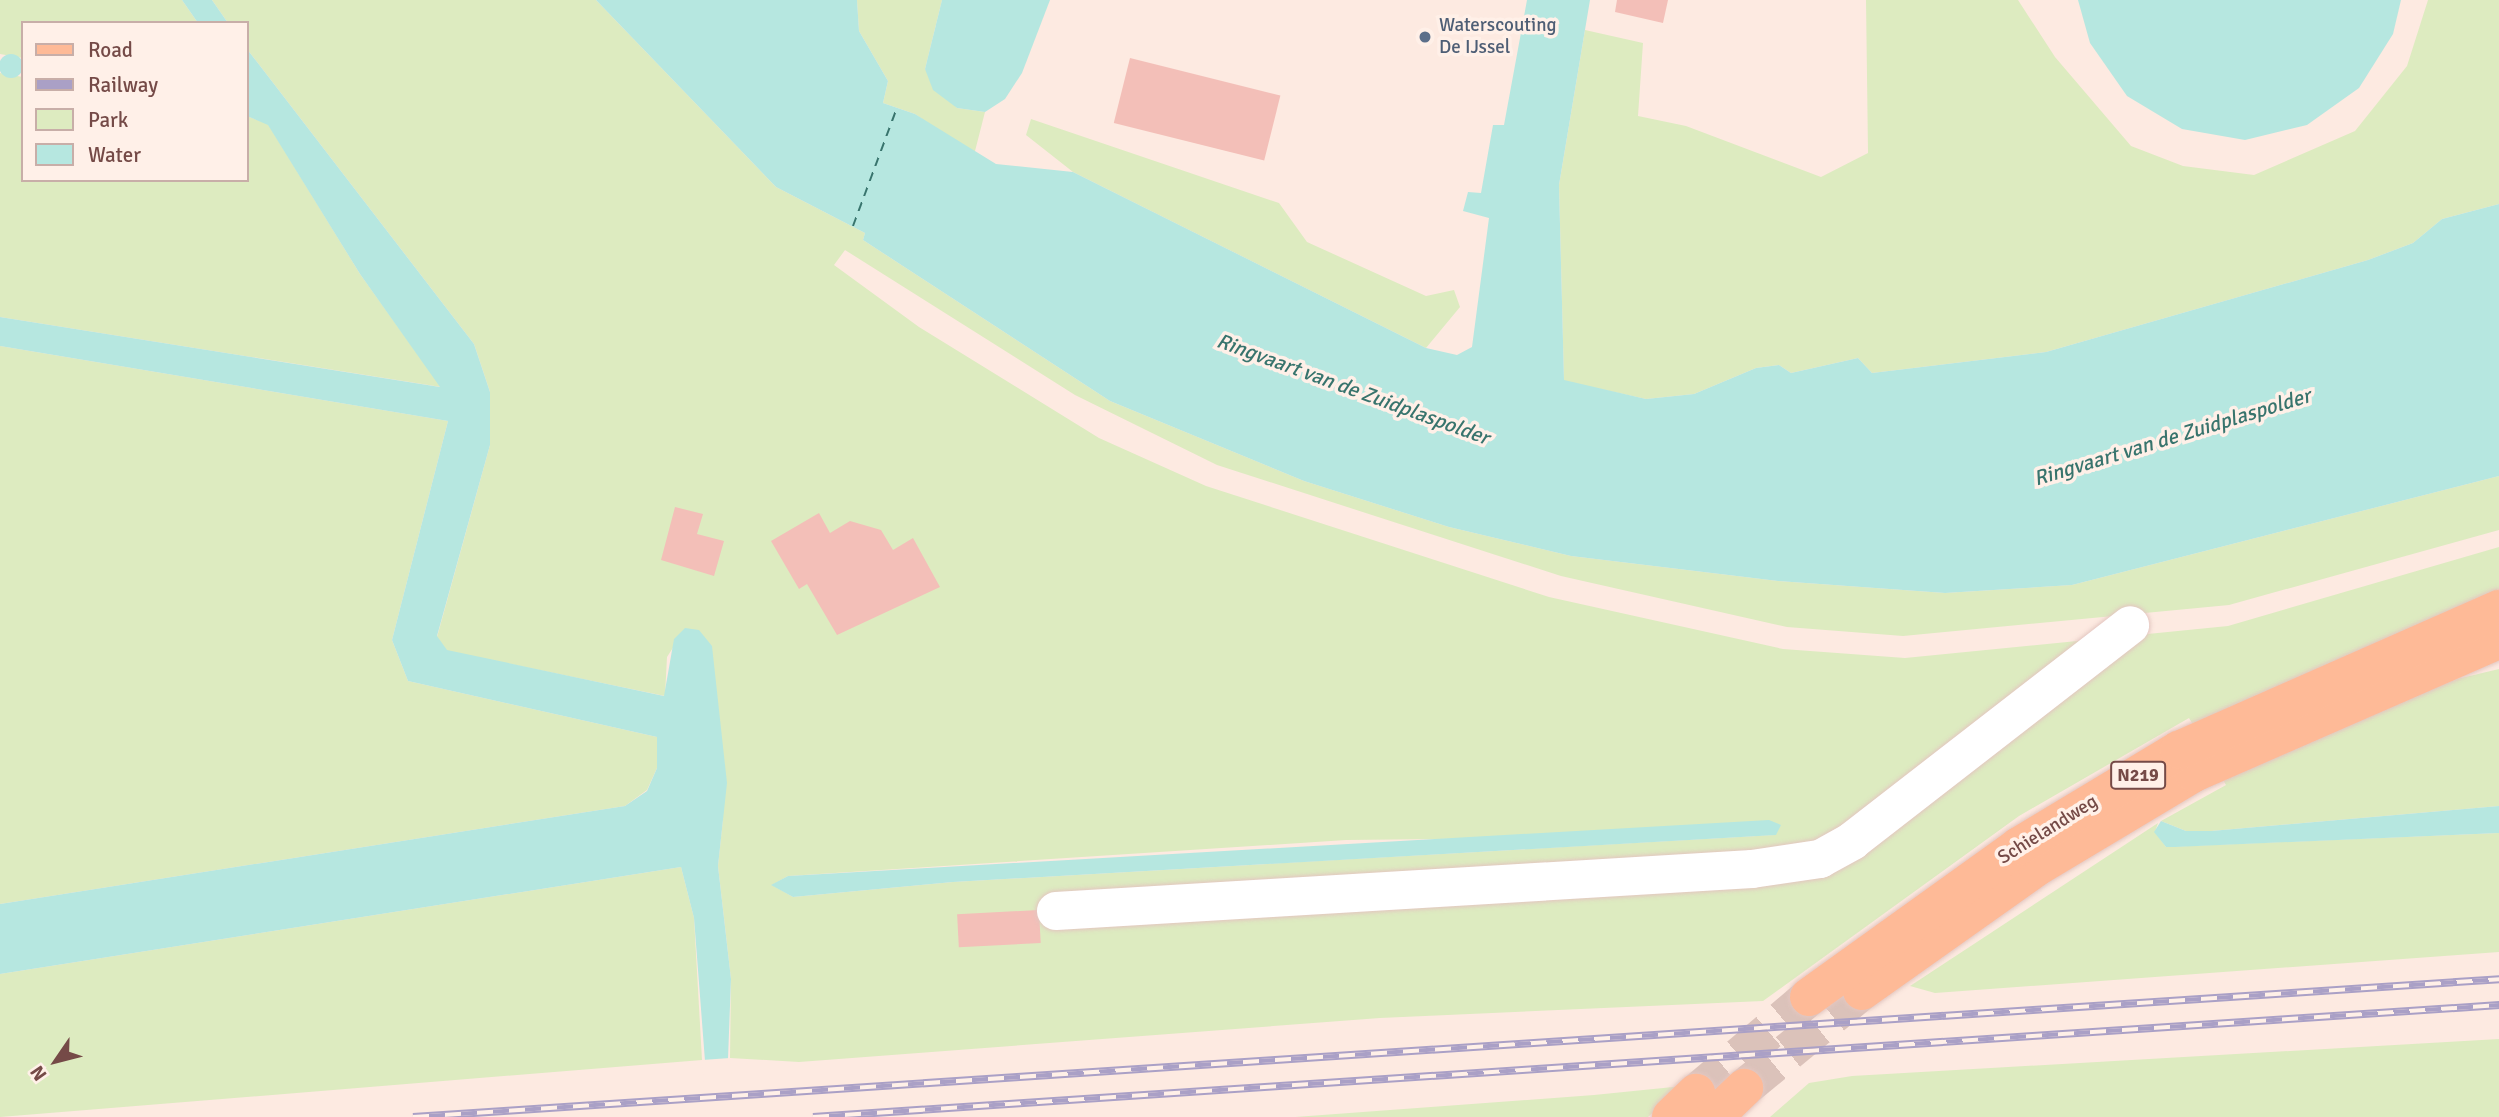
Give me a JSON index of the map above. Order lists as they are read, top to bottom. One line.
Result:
{"streets":{"main road":["N219","Schielandweg"]},"water":["Ringvaart van de Zuidplaspolder"],"places":["Waterscouting De IJssel"],"legend":["Road","Railway","Park","Water"],"north":"bottom left"}
